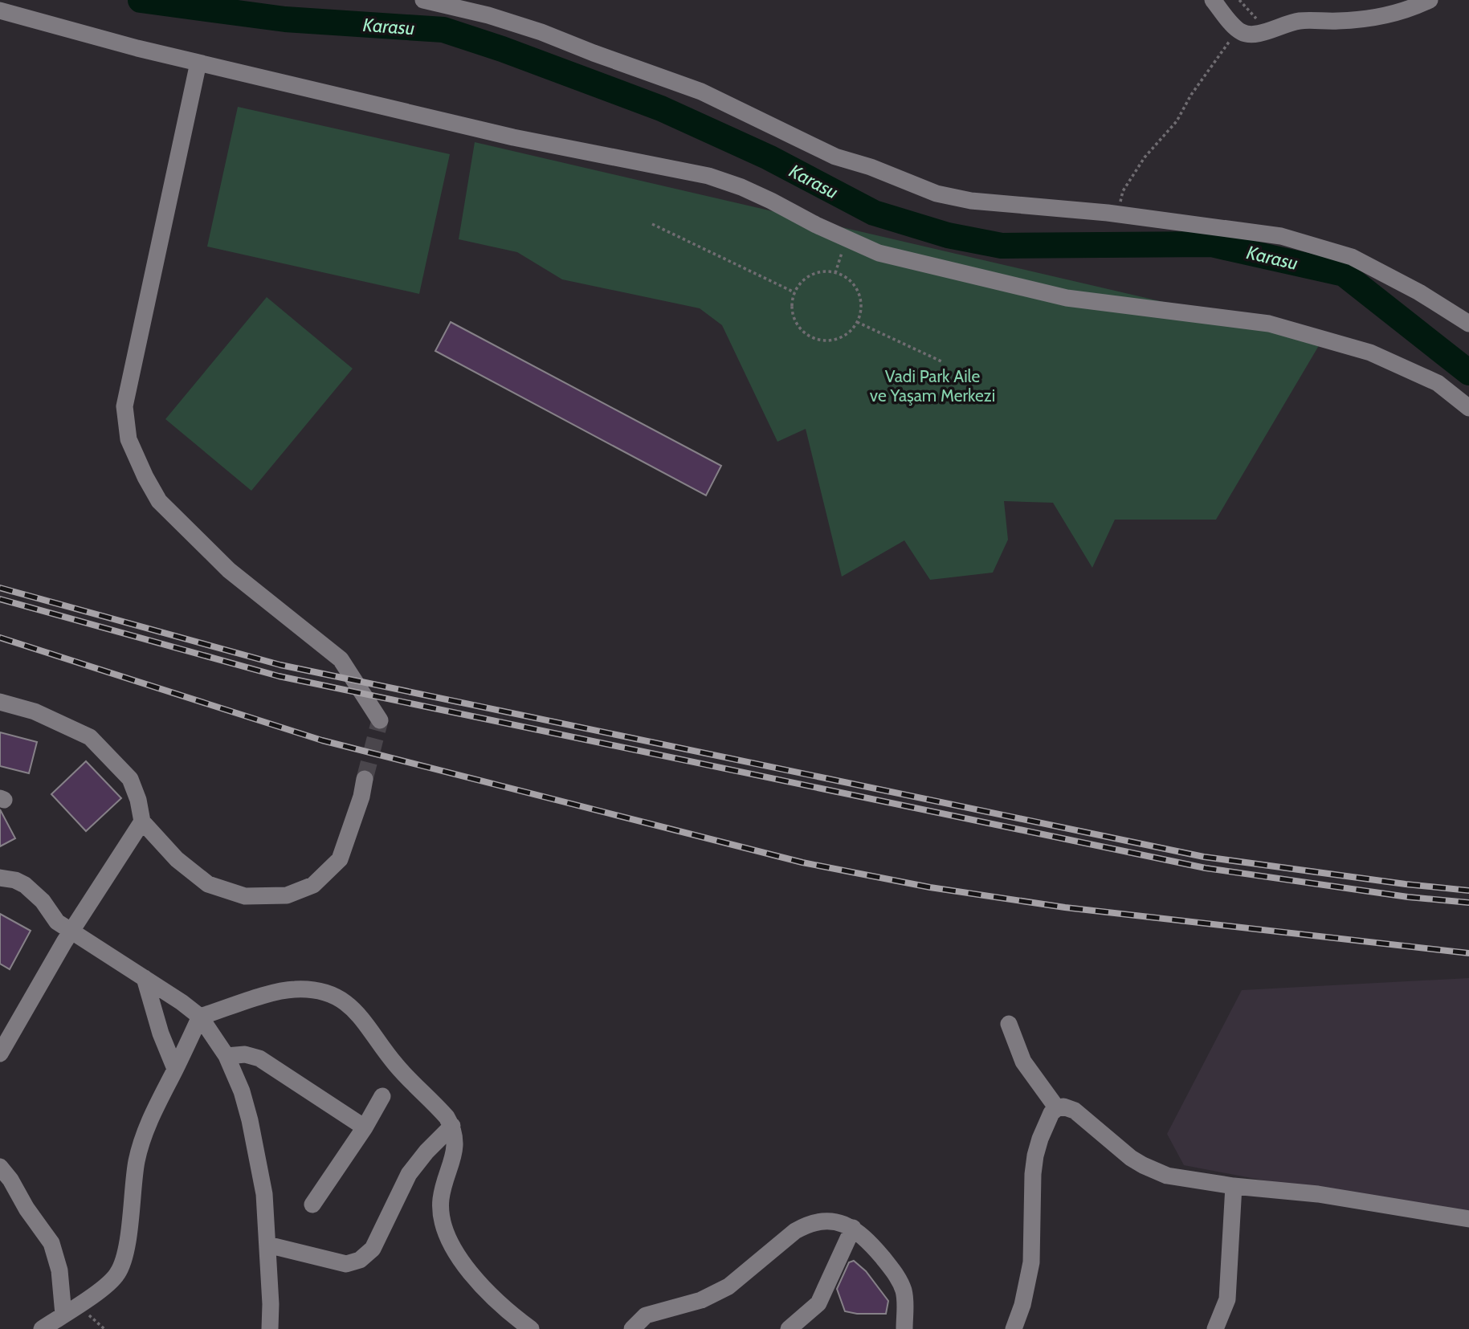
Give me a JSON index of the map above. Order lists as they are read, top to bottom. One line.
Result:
{"water":["Karasu"],"parks":["Vadi Park Aile ve Yaşam Merkezi"]}
